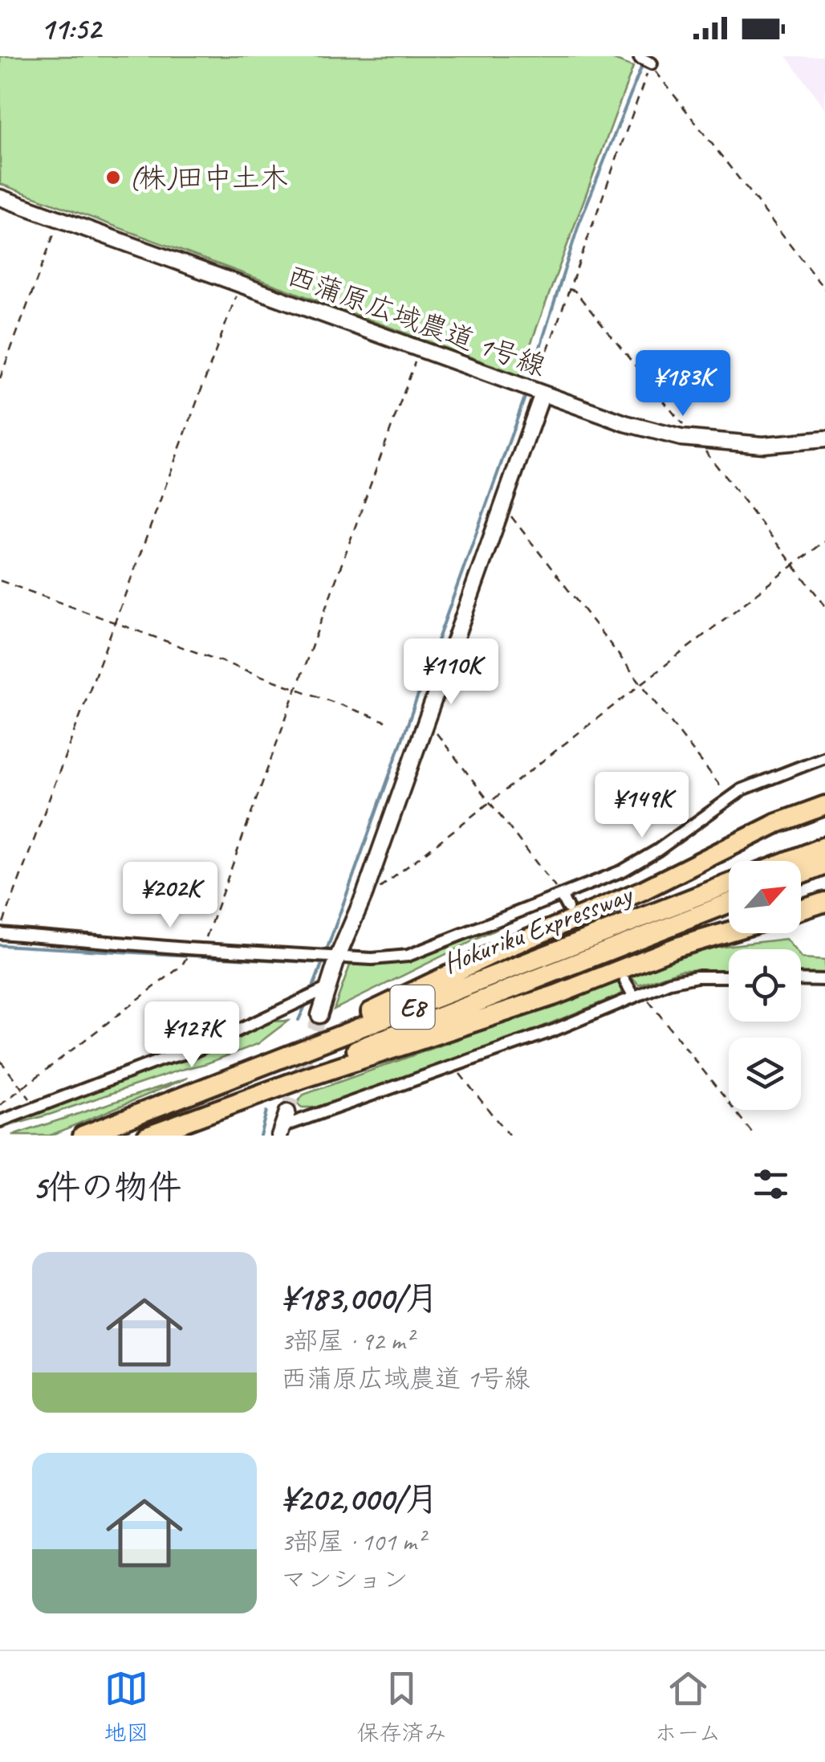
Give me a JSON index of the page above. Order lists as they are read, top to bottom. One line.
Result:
{"streets":{"highway":["Hokuriku Expressway","E8"],"street":["西蒲原広域農道 1号線"]},"places":["(株)田中土木"],"north":"top right","page":{"status":"11:52","price":["¥183K","¥110K","¥149K","¥202K","¥127K"],"heading":"5件の物件","list":[{"name":"¥183,000/月","note":"3部屋 · 92 m² · 西蒲原広域農道 1号線"},{"name":"¥202,000/月","note":"3部屋 · 101 m² · マンション"}],"tabs":["地図","保存済み","ホーム"]}}
